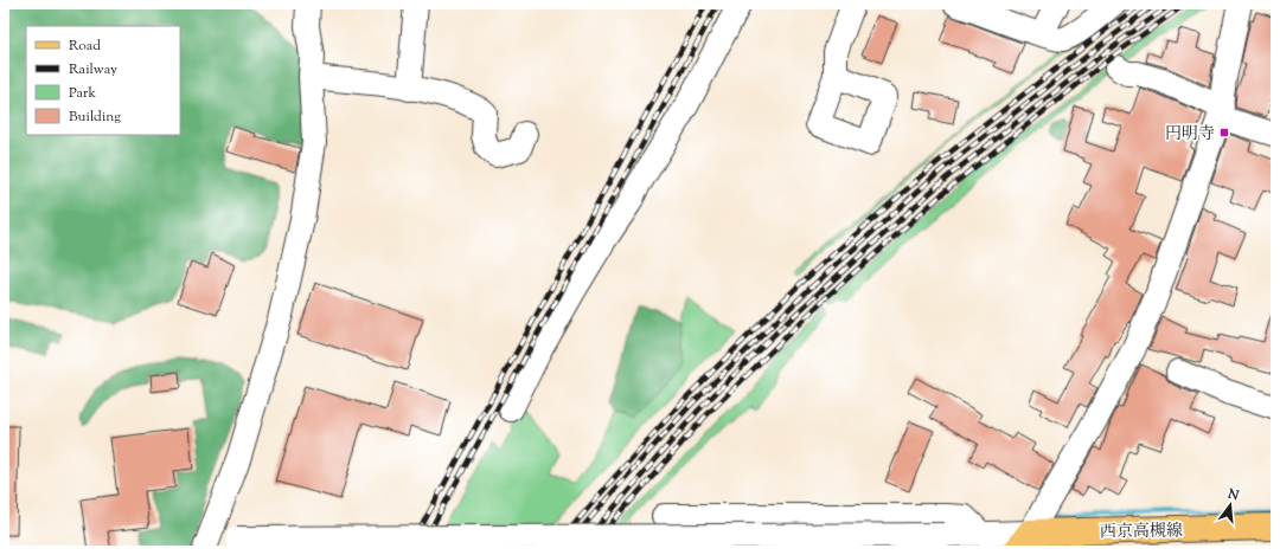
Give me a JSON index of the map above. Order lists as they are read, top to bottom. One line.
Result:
{"streets":{"main road":["西京高槻線"]},"places":{"transit":["円明寺"]},"legend":["Road","Railway","Park","Building"],"north":"top"}
